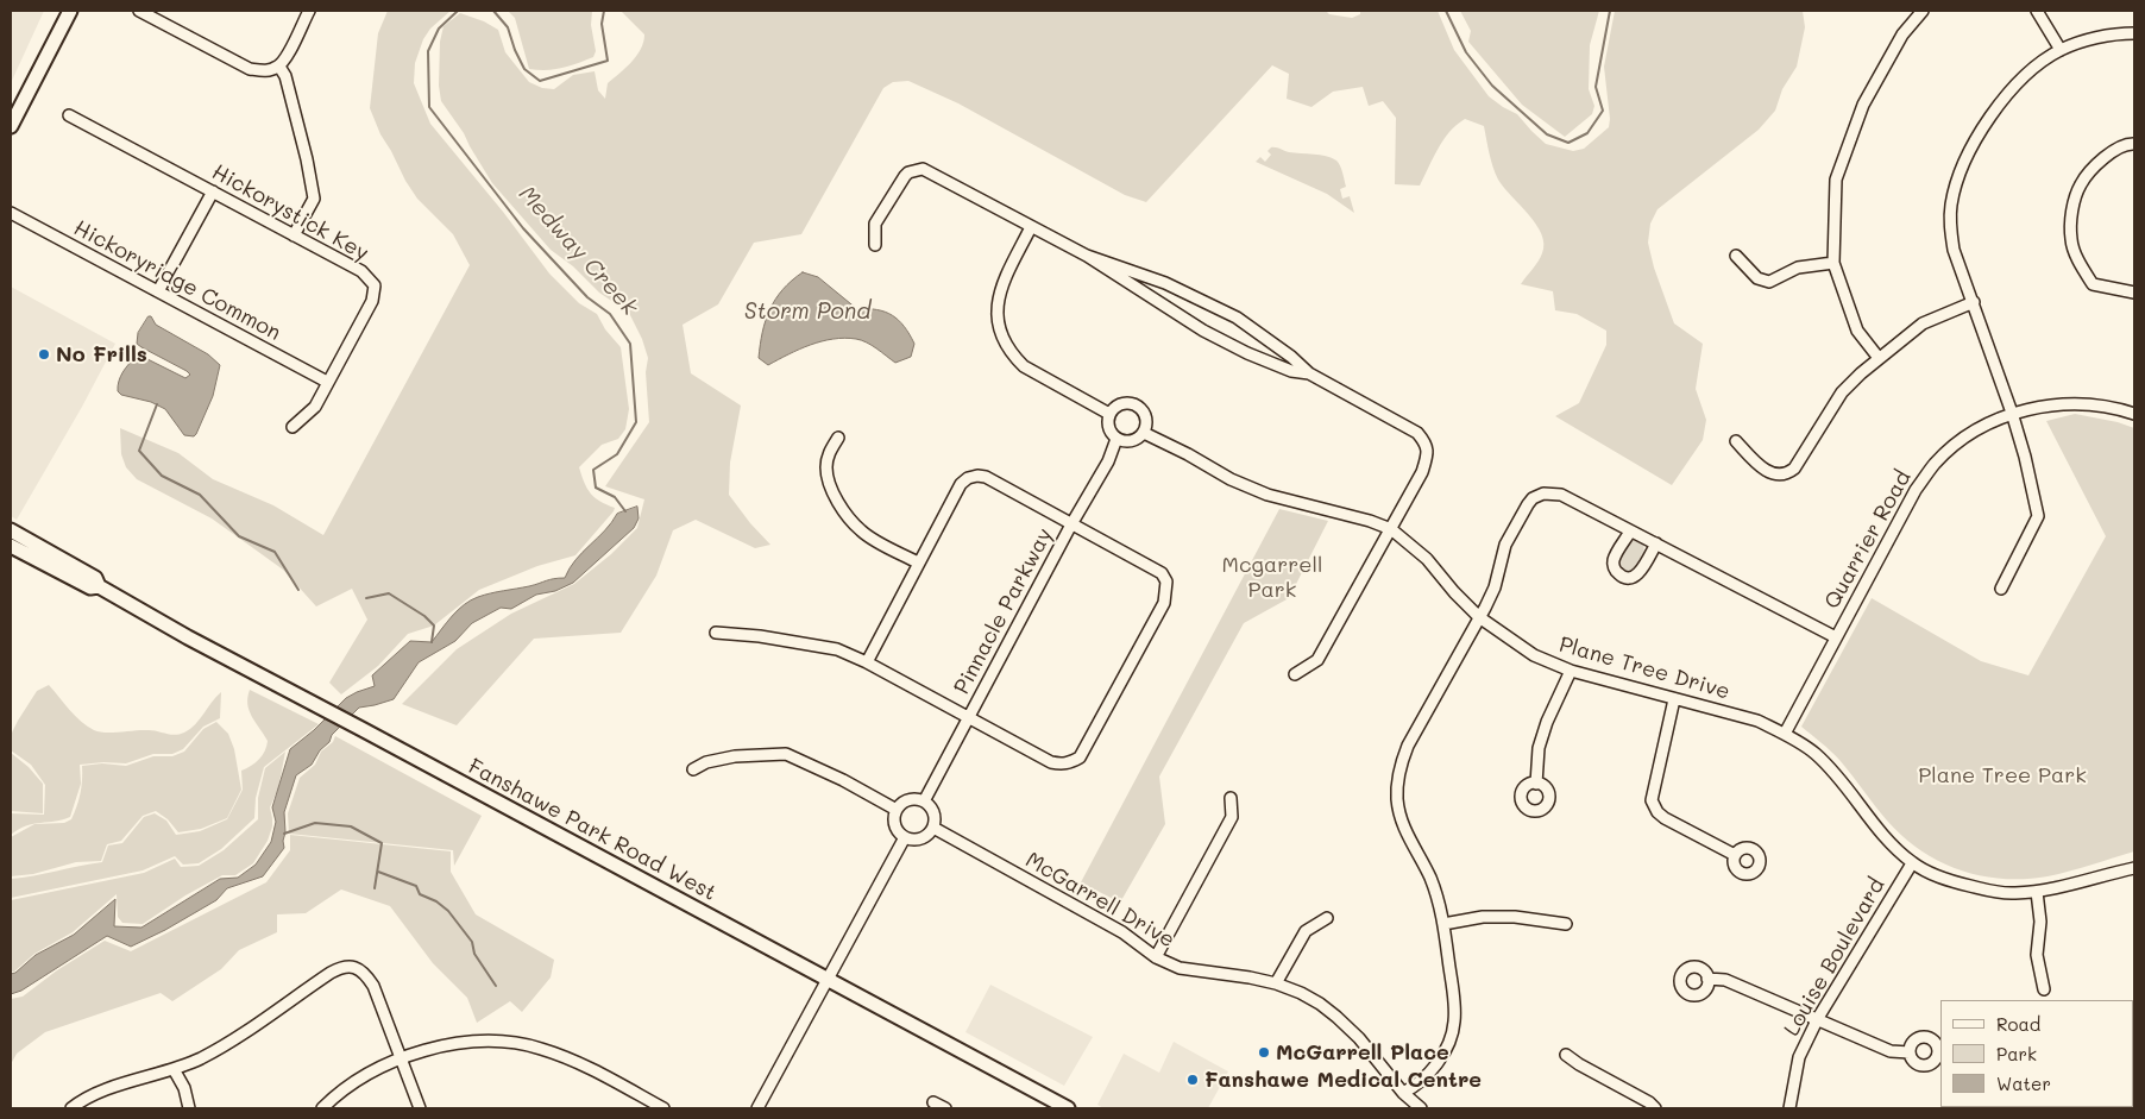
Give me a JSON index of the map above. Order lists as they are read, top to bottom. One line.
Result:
{"streets":{"main road":["Fanshawe Park Road West"],"street":["Hickorystick Key","Hickoryridge Common","Quarrier Road","Pinnacle Parkway","Plane Tree Drive","McGarrell Drive","Louise Boulevard"]},"crossings":[["Hickorystick Key","Hickoryridge Common"],["Quarrier Road","Plane Tree Drive"],["Pinnacle Parkway","Plane Tree Drive"],["Pinnacle Parkway","McGarrell Drive"],["Plane Tree Drive","Louise Boulevard"]],"water":["Medway Creek","Storm Pond"],"parks":["Mcgarrell Park","Plane Tree Park"],"places":["No Frills","McGarrell Place","Fanshawe Medical Centre"],"legend":["Road","Park","Water"]}
